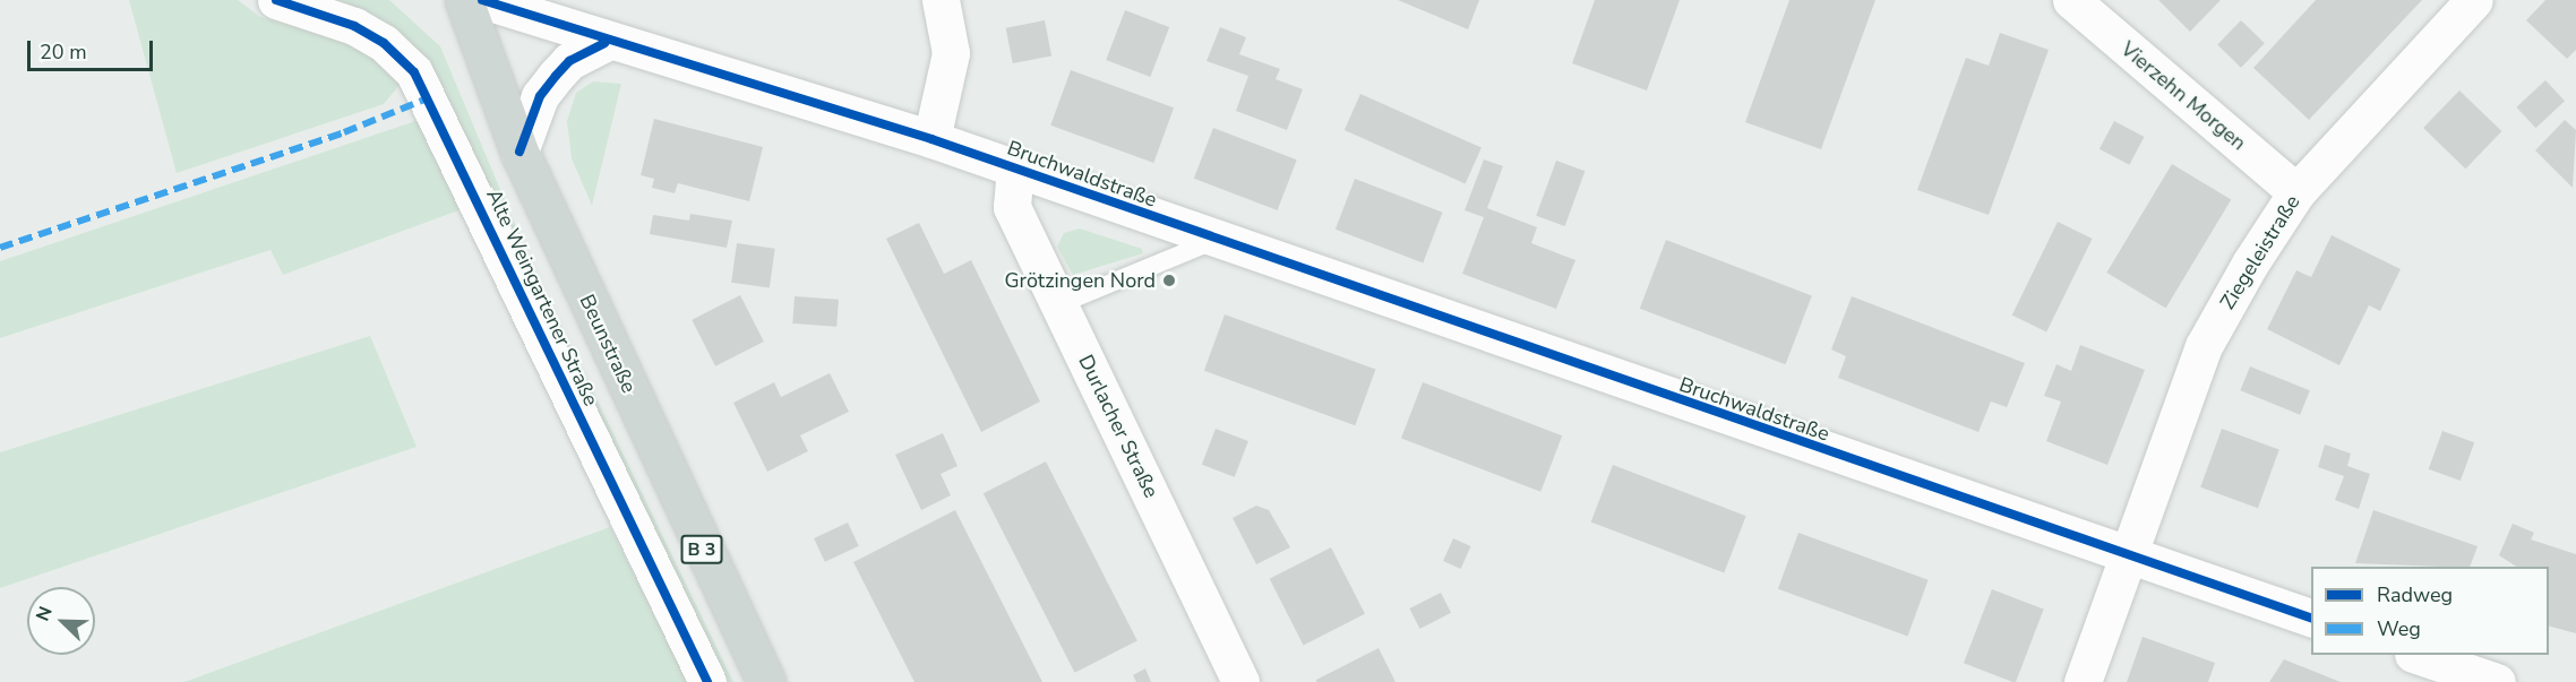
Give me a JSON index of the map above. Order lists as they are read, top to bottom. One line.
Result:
{"streets":{"main road":["Beunstraße","B 3"],"street":["Vierzehn Morgen","Bruchwaldstraße","Ziegeleistraße","Alte Weingartener Straße","Durlacher Straße"]},"crossings":[["Vierzehn Morgen","Ziegeleistraße"],["Bruchwaldstraße","Ziegeleistraße"],["Bruchwaldstraße","Durlacher Straße"]],"places":["Grötzingen Nord"],"legend":["Radweg","Weg"],"scale_bar":"20 m","north":"top left"}
